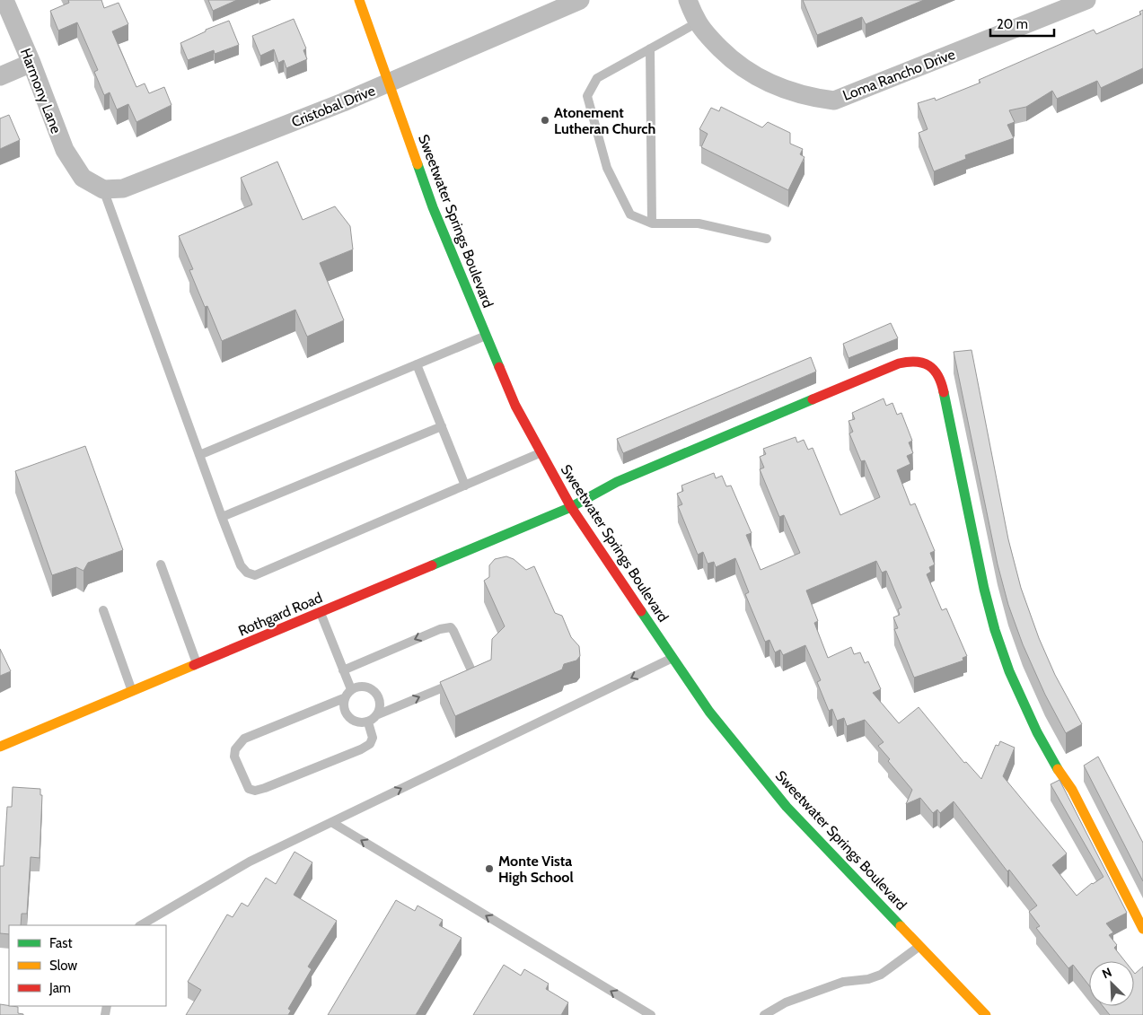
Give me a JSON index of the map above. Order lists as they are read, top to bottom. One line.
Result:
{"streets":{"street":["Loma Rancho Drive","Harmony Lane","Cristobal Drive","Sweetwater Springs Boulevard","Rothgard Road"]},"crossings":[["Harmony Lane","Cristobal Drive"],["Cristobal Drive","Sweetwater Springs Boulevard"],["Sweetwater Springs Boulevard","Rothgard Road"]],"places":["Atonement Lutheran Church","Monte Vista High School"],"legend":["Fast","Slow","Jam"],"scale_bar":"20 m","north":"top left"}
